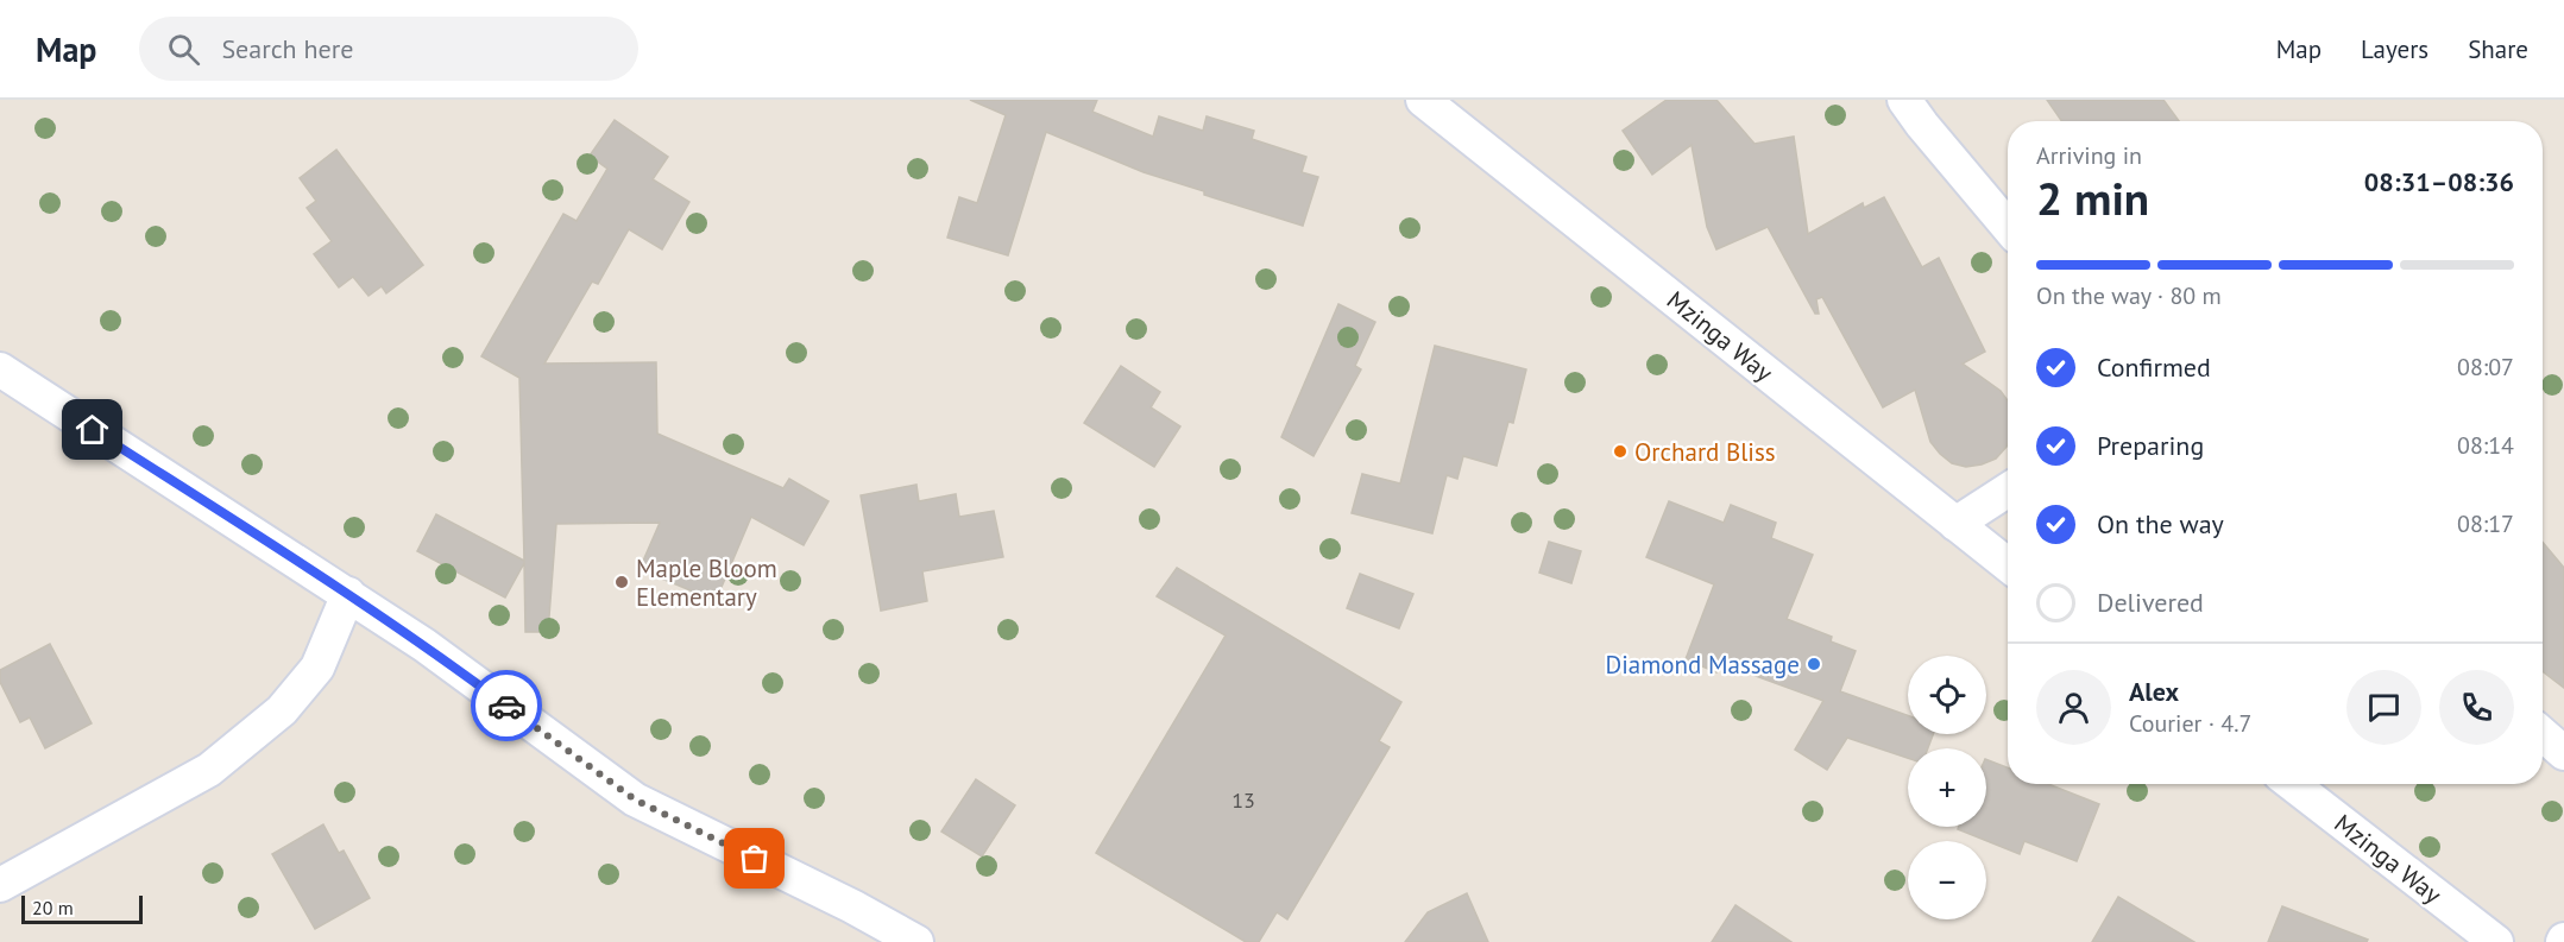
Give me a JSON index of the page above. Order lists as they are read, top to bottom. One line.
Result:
{"streets":{"street":["Mzinga Way"]},"places":["Orchard Bliss","Maple Bloom Elementary","Diamond Massage"],"house_numbers":["13"],"scale_bar":"20 m","page":{"header":"Map","search":"Search here","nav":["Map","Layers","Share"],"heading":["2 min","Arriving in","08:31–08:36"],"panel":["Alex","Courier · 4.7"],"bar":"On the way · 80 m","list":[["Confirmed","08:07"],["Preparing","08:14"],["On the way","08:17"],"Delivered"],"map_buttons":["+","−"],"scale":"20 m"}}
